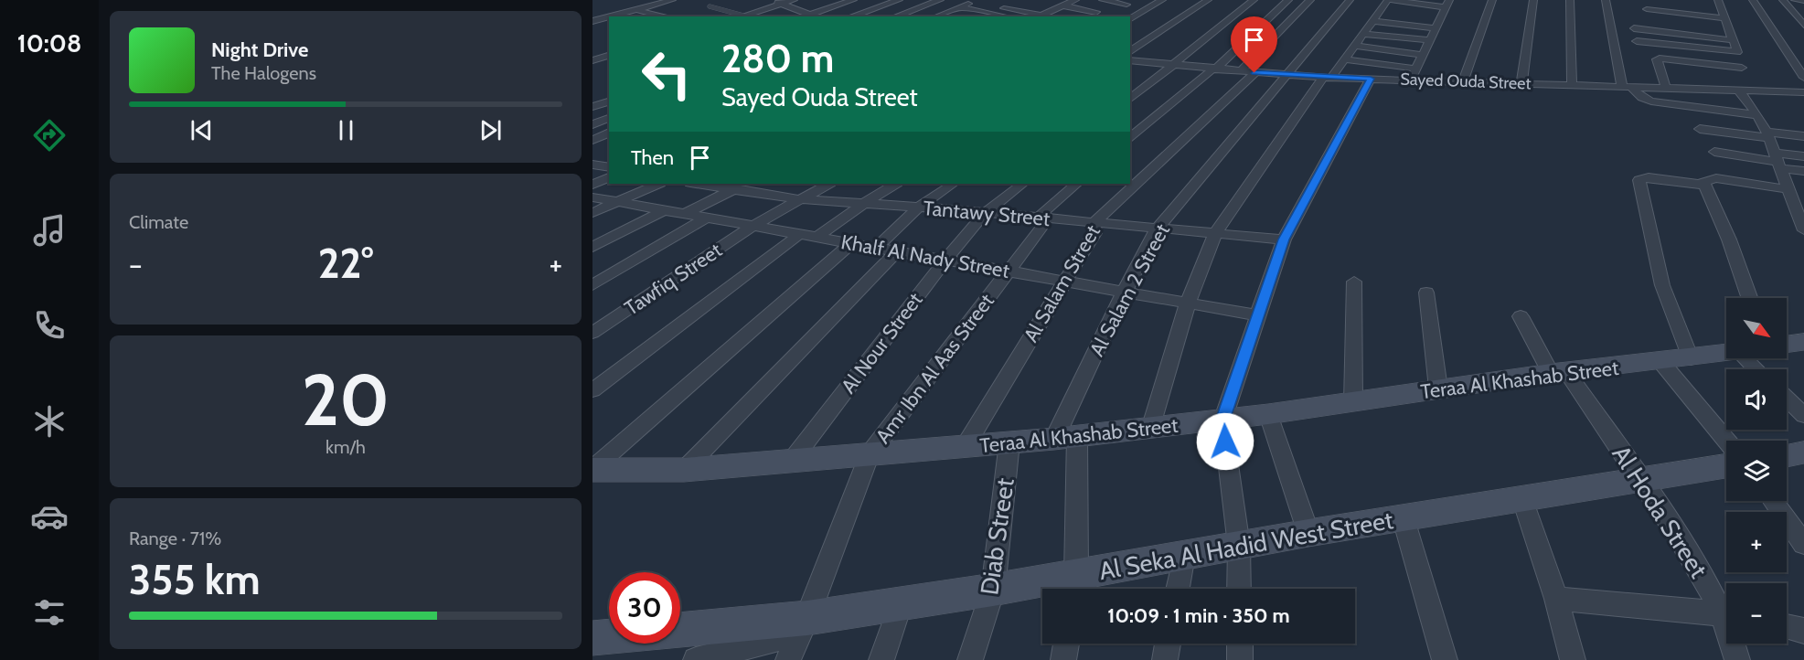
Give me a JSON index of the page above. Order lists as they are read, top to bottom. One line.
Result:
{"streets":{"street":["Sayed Ouda Street","Tantawy Street","Khalf Al Nady Street","Tawfiq Street","Al Salam Street","Al Salam 2 Street","Al Nour Street","Amr Ibn Al Aas Street","Teraa Al Khashab Street","Al Hoda Street","Diab Street","Al Seka Al Hadid West Street"]},"crossings":[["Sayed Ouda Street","Al Salam Street"],["Sayed Ouda Street","Al Salam 2 Street"],["Tantawy Street","Tawfiq Street"],["Tantawy Street","Al Salam Street"],["Tantawy Street","Al Salam 2 Street"],["Tantawy Street","Al Nour Street"],["Tantawy Street","Amr Ibn Al Aas Street"],["Khalf Al Nady Street","Tawfiq Street"],["Khalf Al Nady Street","Al Salam Street"],["Khalf Al Nady Street","Al Salam 2 Street"],["Khalf Al Nady Street","Al Nour Street"],["Khalf Al Nady Street","Amr Ibn Al Aas Street"],["Al Salam Street","Teraa Al Khashab Street"],["Al Salam 2 Street","Teraa Al Khashab Street"],["Al Nour Street","Teraa Al Khashab Street"],["Amr Ibn Al Aas Street","Teraa Al Khashab Street"],["Amr Ibn Al Aas Street","Al Seka Al Hadid West Street"],["Teraa Al Khashab Street","Al Hoda Street"],["Teraa Al Khashab Street","Diab Street"],["Al Hoda Street","Al Seka Al Hadid West Street"],["Diab Street","Al Seka Al Hadid West Street"]],"north":"bottom right","page":{"tabs":"10:08","turn":["280 m","Sayed Ouda Street"],"song":["Night Drive","The Halogens"],"then":"Then","tile":["Climate",["20","km/h"],["Range · 71%","355 km"]],"heat":["−","22°","+"],"map_buttons":["+","−"],"limit":"30","trip":"10:09 · 1 min · 350 m"}}
